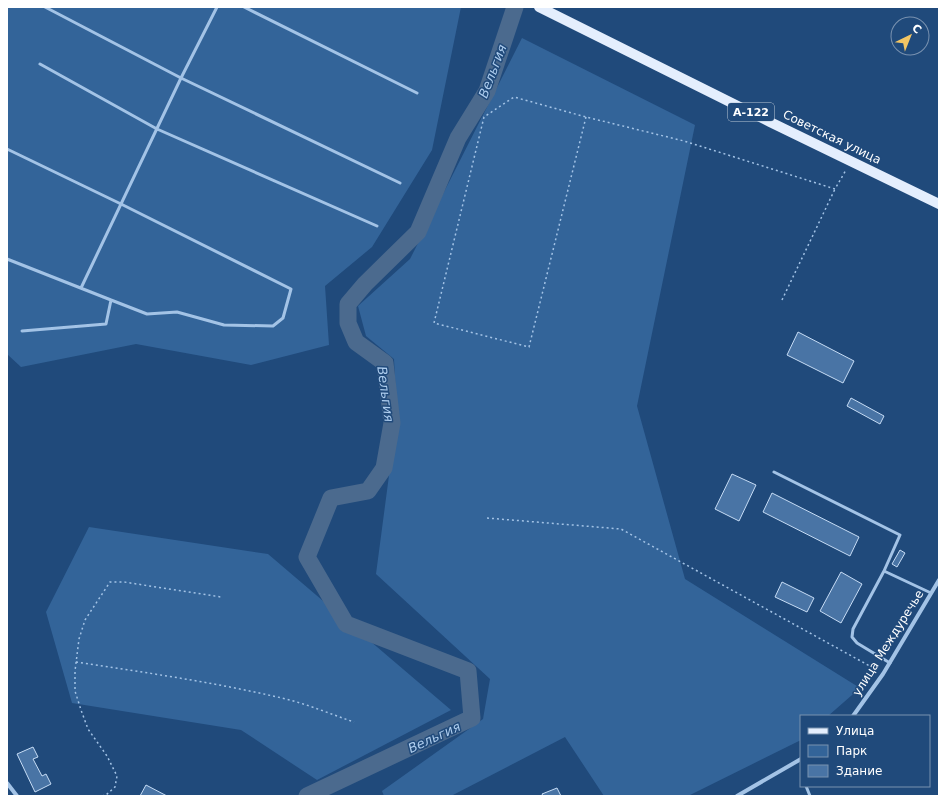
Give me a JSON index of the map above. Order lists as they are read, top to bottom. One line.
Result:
{"streets":{"main road":["А-122","Советская улица"],"street":["улица Междуречье"]},"water":["Вельгия"],"legend":["Улица","Парк","Здание"],"north":"top right"}
